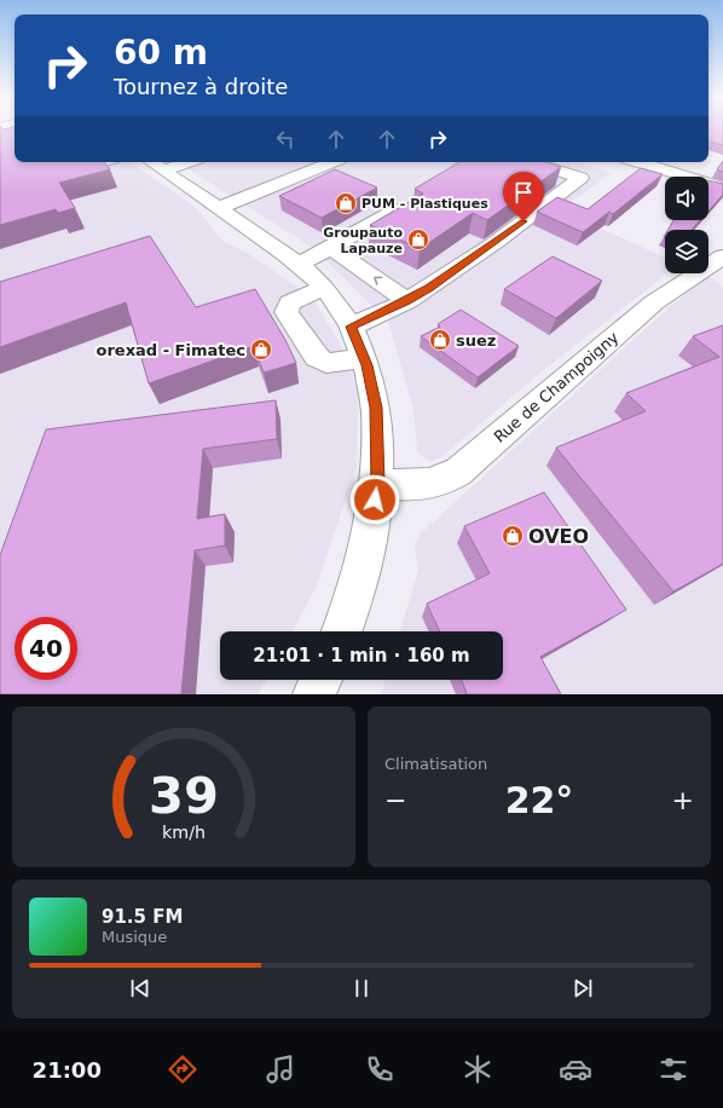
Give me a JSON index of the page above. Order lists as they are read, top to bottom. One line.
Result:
{"streets":{"street":["Rue de Champoigny"]},"places":{"shop":["PUM - Plastiques","Groupauto Lapauze","suez","orexad - Fimatec","OVEO"]},"page":{"turn":["60 m","Tournez à droite"],"limit":"40","trip":"21:01 · 1 min · 160 m","tile":"Climatisation","heat":["−","22°","+"],"song":["91.5 FM","Musique"],"tabs":"21:00","gauge":["39","km/h"]}}
